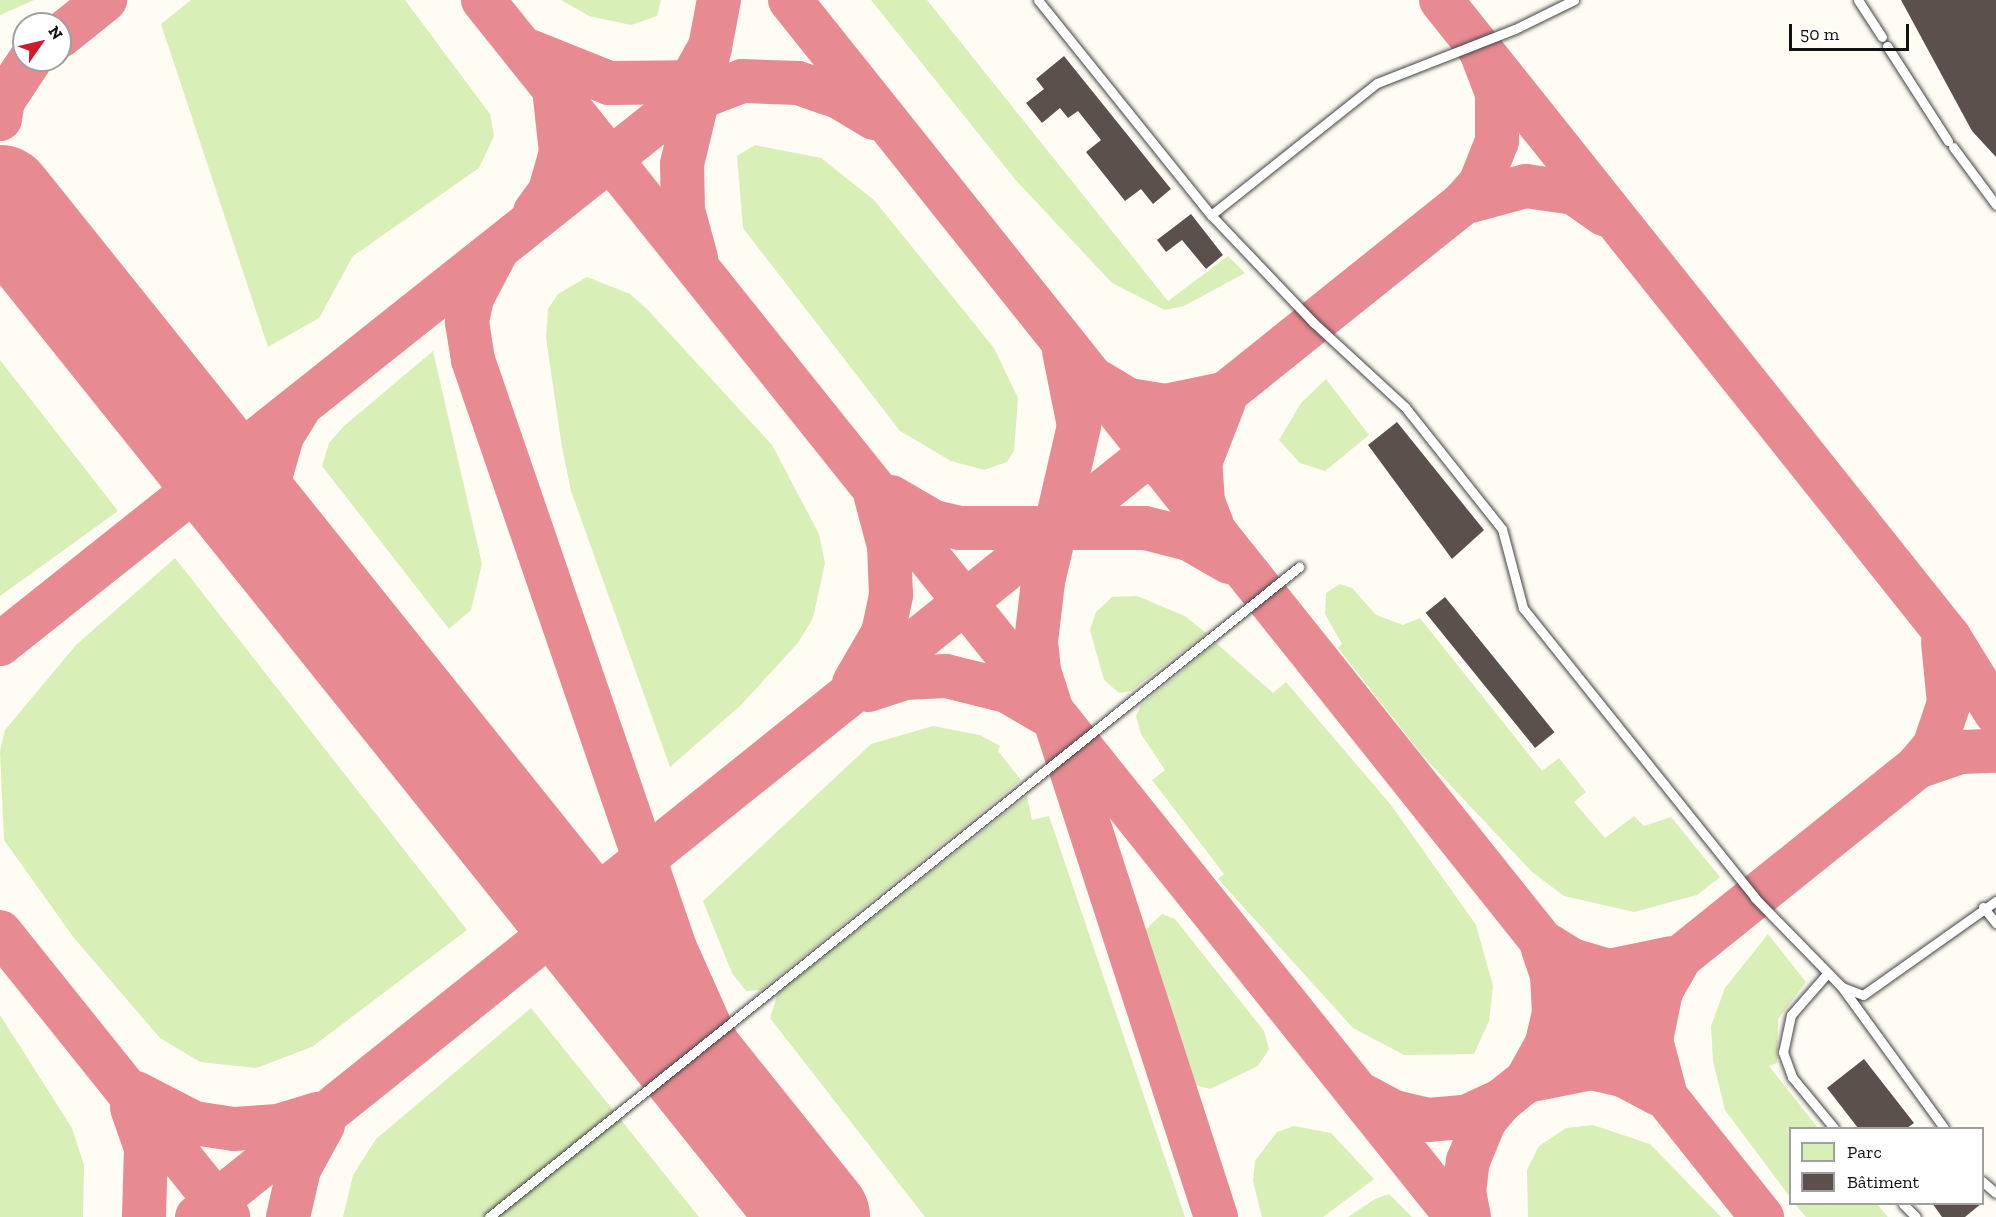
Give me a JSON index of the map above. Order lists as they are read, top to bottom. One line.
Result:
{"legend":["Parc","Bâtiment"],"scale_bar":"50 m","north":"top right"}
